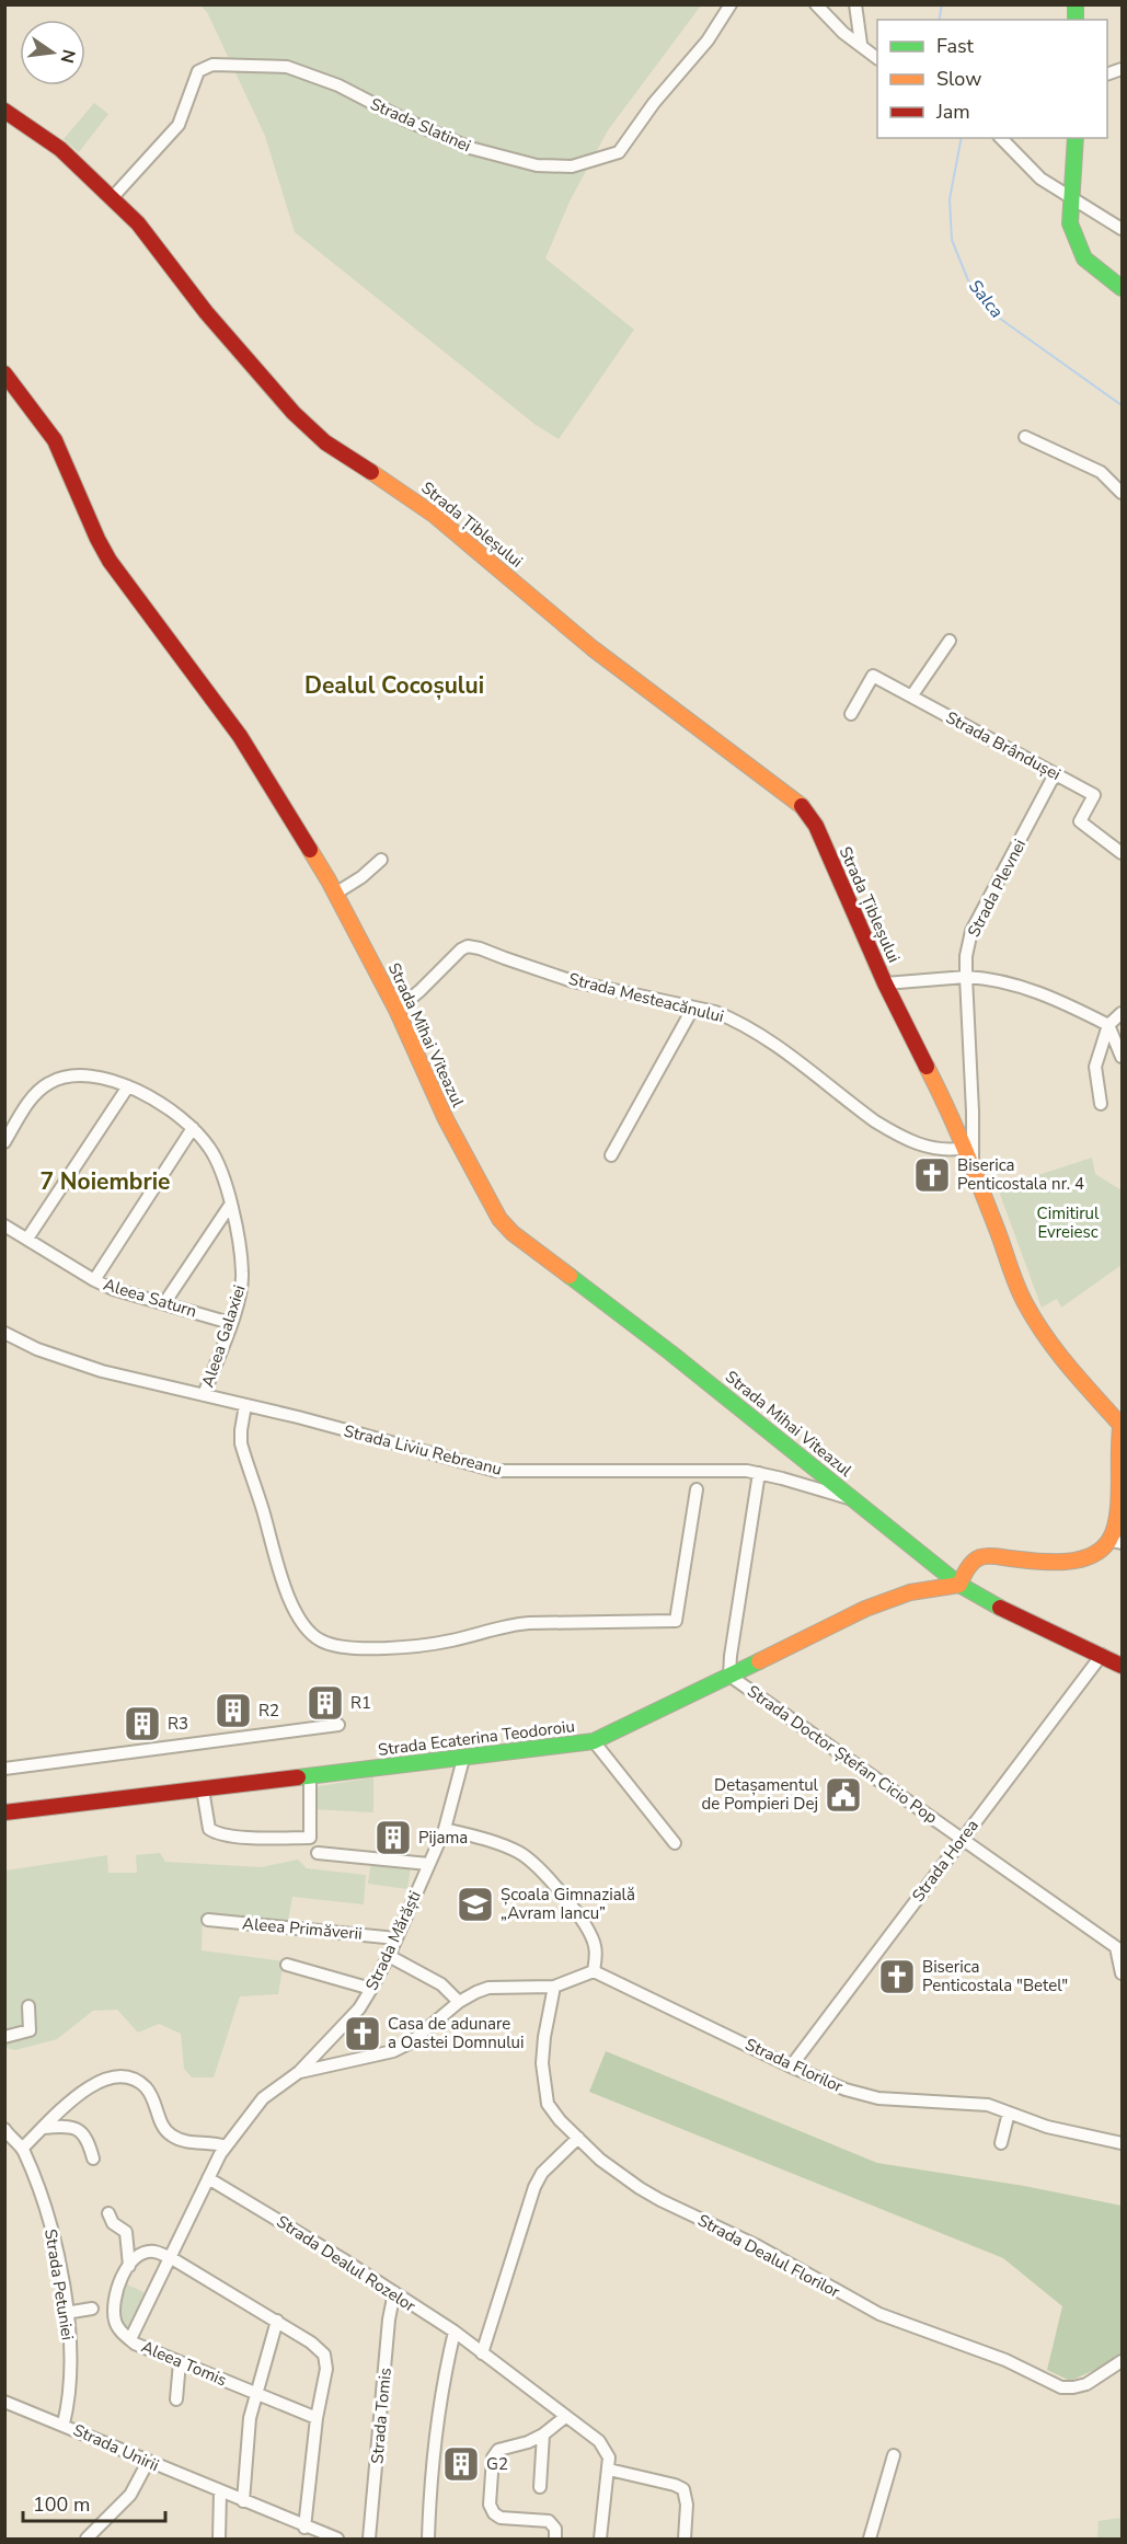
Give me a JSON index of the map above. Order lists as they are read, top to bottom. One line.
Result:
{"streets":{"main road":["Strada Țibleșului","Strada Mihai Viteazul","Strada Ecaterina Teodoroiu"],"street":["Strada Slatinei","Strada Brândușei","Strada Plevnei","Strada Mesteacănului","Aleea Saturn","Aleea Galaxiei","Strada Liviu Rebreanu","Strada Doctor Ștefan Cicio Pop","Strada Horea","Aleea Primăverii","Strada Mărăști","Strada Florilor","Strada Dealul Florilor","Strada Dealul Rozelor","Strada Petuniei","Aleea Tomis","Strada Tomis","Strada Unirii"]},"crossings":[["Strada Slatinei","Strada Țibleșului"],["Strada Țibleșului","Strada Plevnei"],["Strada Țibleșului","Strada Mesteacănului"],["Strada Brândușei","Strada Plevnei"],["Strada Mesteacănului","Strada Mihai Viteazul"],["Strada Mihai Viteazul","Strada Liviu Rebreanu"],["Strada Mihai Viteazul","Strada Ecaterina Teodoroiu"],["Strada Mihai Viteazul","Strada Horea"],["Aleea Saturn","Aleea Galaxiei"],["Aleea Galaxiei","Strada Liviu Rebreanu"],["Strada Ecaterina Teodoroiu","Strada Doctor Ștefan Cicio Pop"],["Strada Ecaterina Teodoroiu","Strada Mărăști"],["Strada Doctor Ștefan Cicio Pop","Strada Horea"],["Strada Horea","Strada Florilor"],["Aleea Primăverii","Strada Mărăști"],["Strada Mărăști","Strada Dealul Rozelor"],["Strada Mărăști","Aleea Tomis"],["Strada Dealul Rozelor","Strada Tomis"],["Strada Petuniei","Strada Unirii"]],"districts":["Dealul Cocoșului","7 Noiembrie"],"water":["Salca"],"parks":["Cimitirul Evreiesc"],"places":{"church":["Biserica Penticostala nr. 4","Biserica Penticostala \"Betel\"","Casa de adunare a Oastei Domnului"],"building":["R1","R2","R3","Pijama","G2"],"public building":["Detașamentul de Pompieri Dej"],"school or university":["Școala Gimnazială „Avram Iancu”"]},"legend":["Fast","Slow","Jam"],"scale_bar":"100 m","north":"right"}
